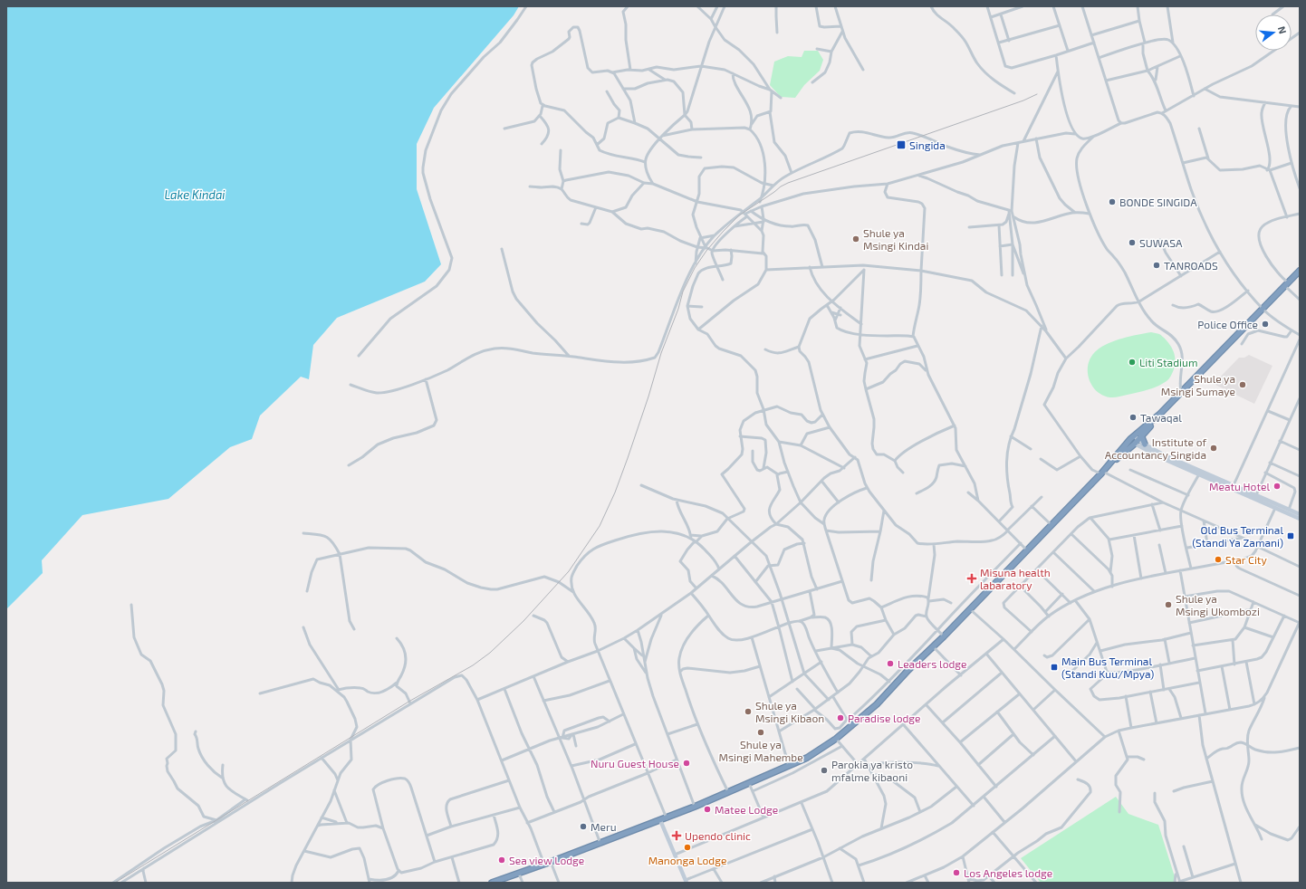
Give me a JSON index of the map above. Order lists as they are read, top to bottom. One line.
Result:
{"water":["Lake Kindai"],"places":{"transit":["Singida","Old Bus Terminal (Standi Ya Zamani)","Main Bus Terminal (Standi Kuu/Mpya)"],"other":["BONDE SINGIDA","Shule ya Msingi Kindai","SUWASA","TANROADS","Police Office","Liti Stadium","Shule ya Msingi Sumaye","Tawaqal","Institute of Accountancy Singida","Meatu Hotel","Star City","Shule ya Msingi Ukombozi","Leaders lodge","Shule ya Msingi Kibaon","Paradise lodge","Shule ya Msingi Mahembe","Nuru Guest House","Parokia ya kristo mfalme kibaoni","Matee Lodge","Meru","Manonga Lodge","Sea view Lodge","Los Angeles lodge"],"health":["Misuna health labaratory","Upendo clinic"]},"north":"right"}
